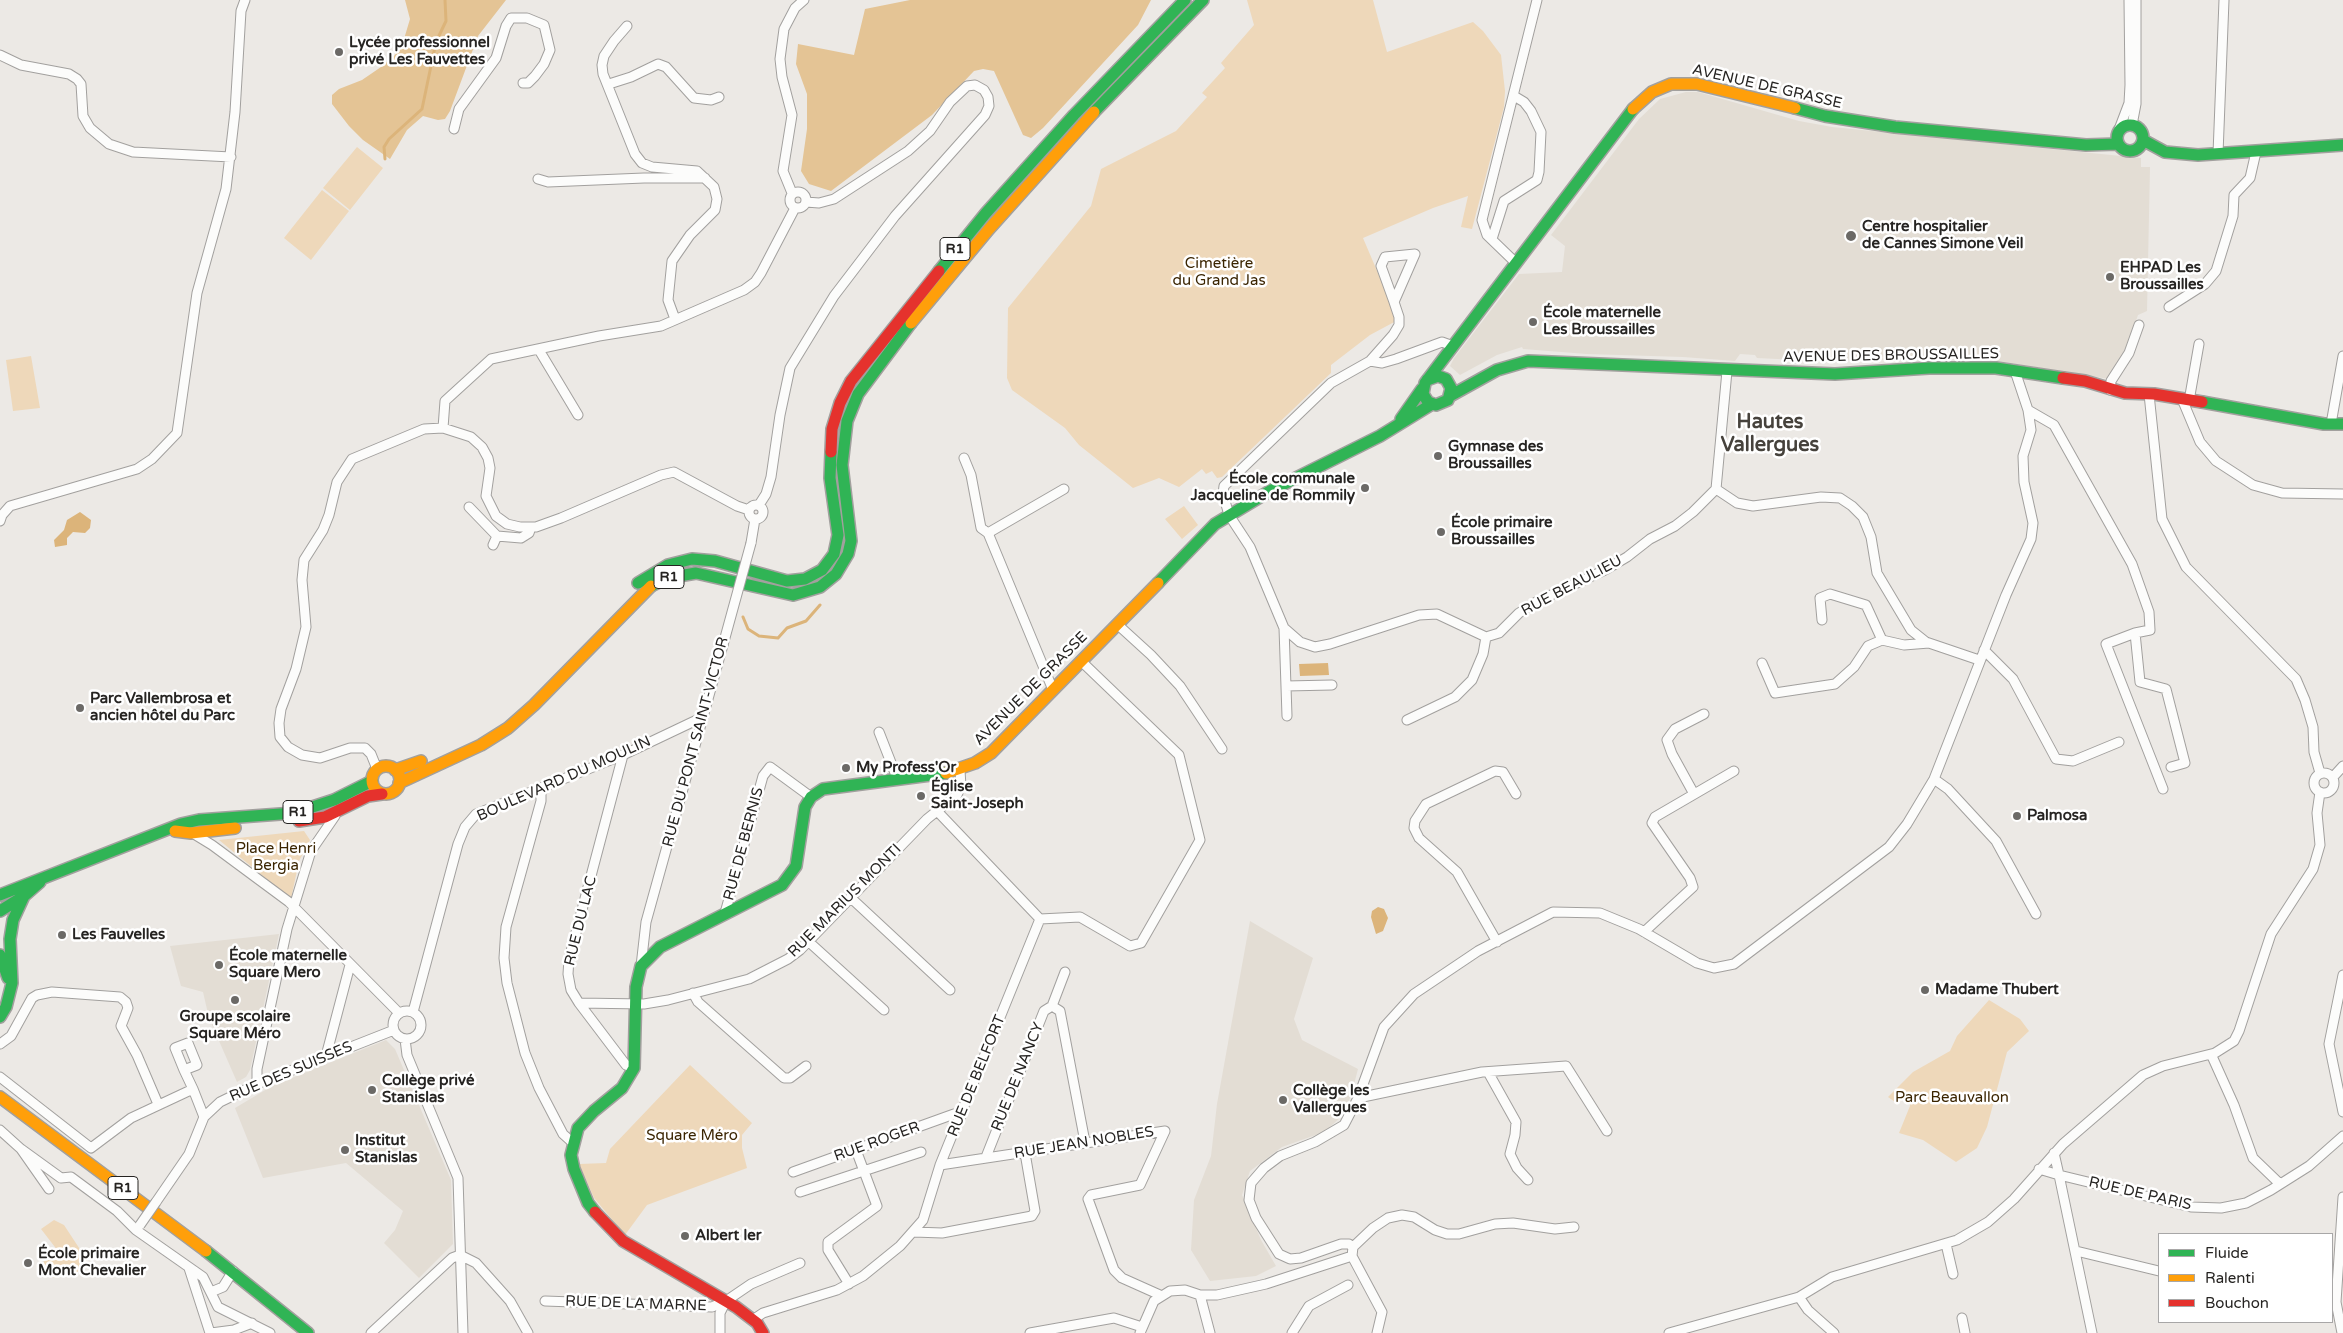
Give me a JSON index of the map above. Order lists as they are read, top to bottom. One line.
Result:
{"streets":{"main road":["AVENUE DE GRASSE","R1","AVENUE DES BROUSSAILLES"],"street":["RUE BEAULIEU","RUE DU PONT SAINT-VICTOR","BOULEVARD DU MOULIN","RUE DE BERNIS","RUE MARIUS MONTI","RUE DU LAC","RUE DES SUISSES","RUE DE BELFORT","RUE DE NANCY","RUE ROGER","RUE JEAN NOBLES","RUE DE PARIS","RUE DE LA MARNE"]},"crossings":[["AVENUE DE GRASSE","AVENUE DES BROUSSAILLES"],["AVENUE DE GRASSE","RUE DE BERNIS"],["AVENUE DE GRASSE","RUE MARIUS MONTI"],["RUE DU PONT SAINT-VICTOR","BOULEVARD DU MOULIN"],["BOULEVARD DU MOULIN","RUE DU LAC"],["BOULEVARD DU MOULIN","RUE DES SUISSES"],["RUE MARIUS MONTI","RUE DU LAC"],["RUE DE BELFORT","RUE ROGER"],["RUE DE BELFORT","RUE JEAN NOBLES"],["RUE DE NANCY","RUE JEAN NOBLES"]],"districts":["Hautes Vallergues"],"parks":["Cimetière du Grand Jas","Place Henri Bergia","Parc Beauvallon","Square Méro"],"places":["Lycée professionnel privé Les Fauvettes","Centre hospitalier de Cannes Simone Veil","EHPAD Les Broussailles","École maternelle Les Broussailles","Gymnase des Broussailles","École communale Jacqueline de Rommily","École primaire Broussailles","Parc Vallembrosa et ancien hôtel du Parc","My Profess'Or","Église Saint-Joseph","Palmosa","Les Fauvelles","École maternelle Square Mero","Madame Thubert","Groupe scolaire Square Méro","Collège privé Stanislas","Collège les Vallergues","Institut Stanislas","Albert Ier","École primaire Mont Chevalier"],"legend":["Fluide","Ralenti","Bouchon"]}
